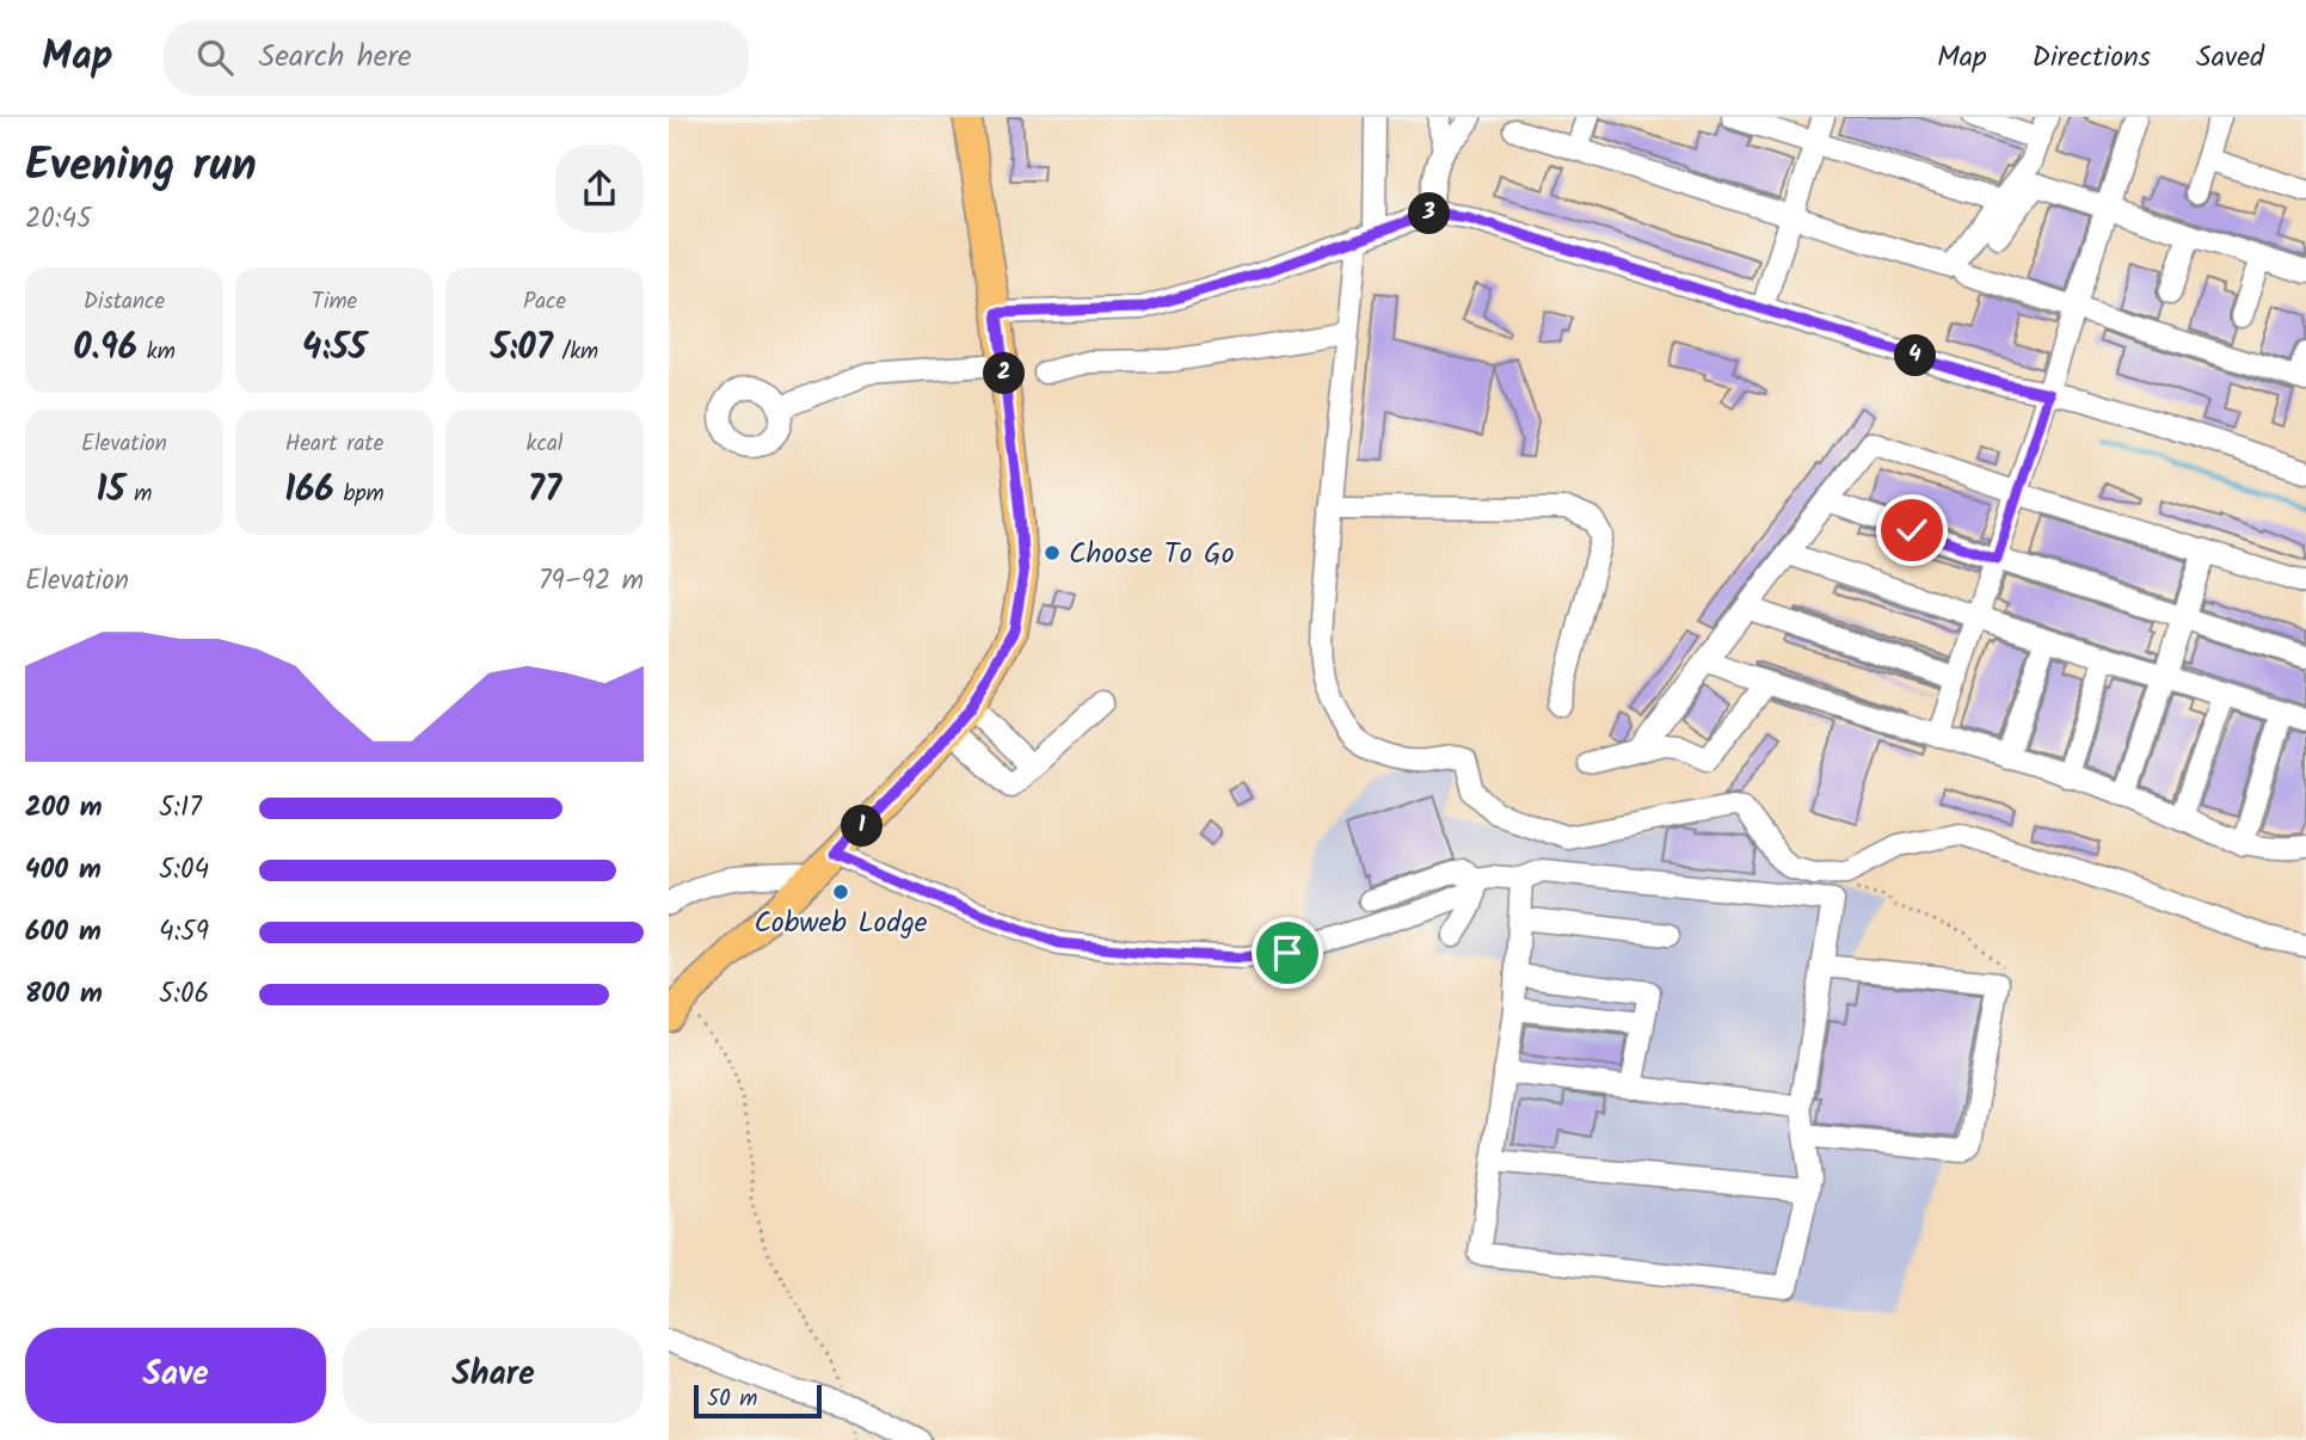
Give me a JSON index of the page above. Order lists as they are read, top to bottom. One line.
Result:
{"places":["Choose To Go","Cobweb Lodge"],"scale_bar":"50 m","page":{"header":"Map","search":"Search here","nav":["Map","Directions","Saved"],"heading":["Evening run","20:45"],"pins":["3","4","2","1"],"stats":[["Distance","0.96 km"],["Time","4:55"],["Pace","5:07 /km"],["Elevation","15 m"],["Heart rate","166 bpm"],["kcal","77"]],"chart":["Elevation","79–92 m"],"list":[{"name":"200 m","note":"5:17"},{"name":"400 m","note":"5:04"},{"name":"600 m","note":"4:59"},{"name":"800 m","note":"5:06"}],"buttons":["Save","Share"],"scale":"50 m"}}
